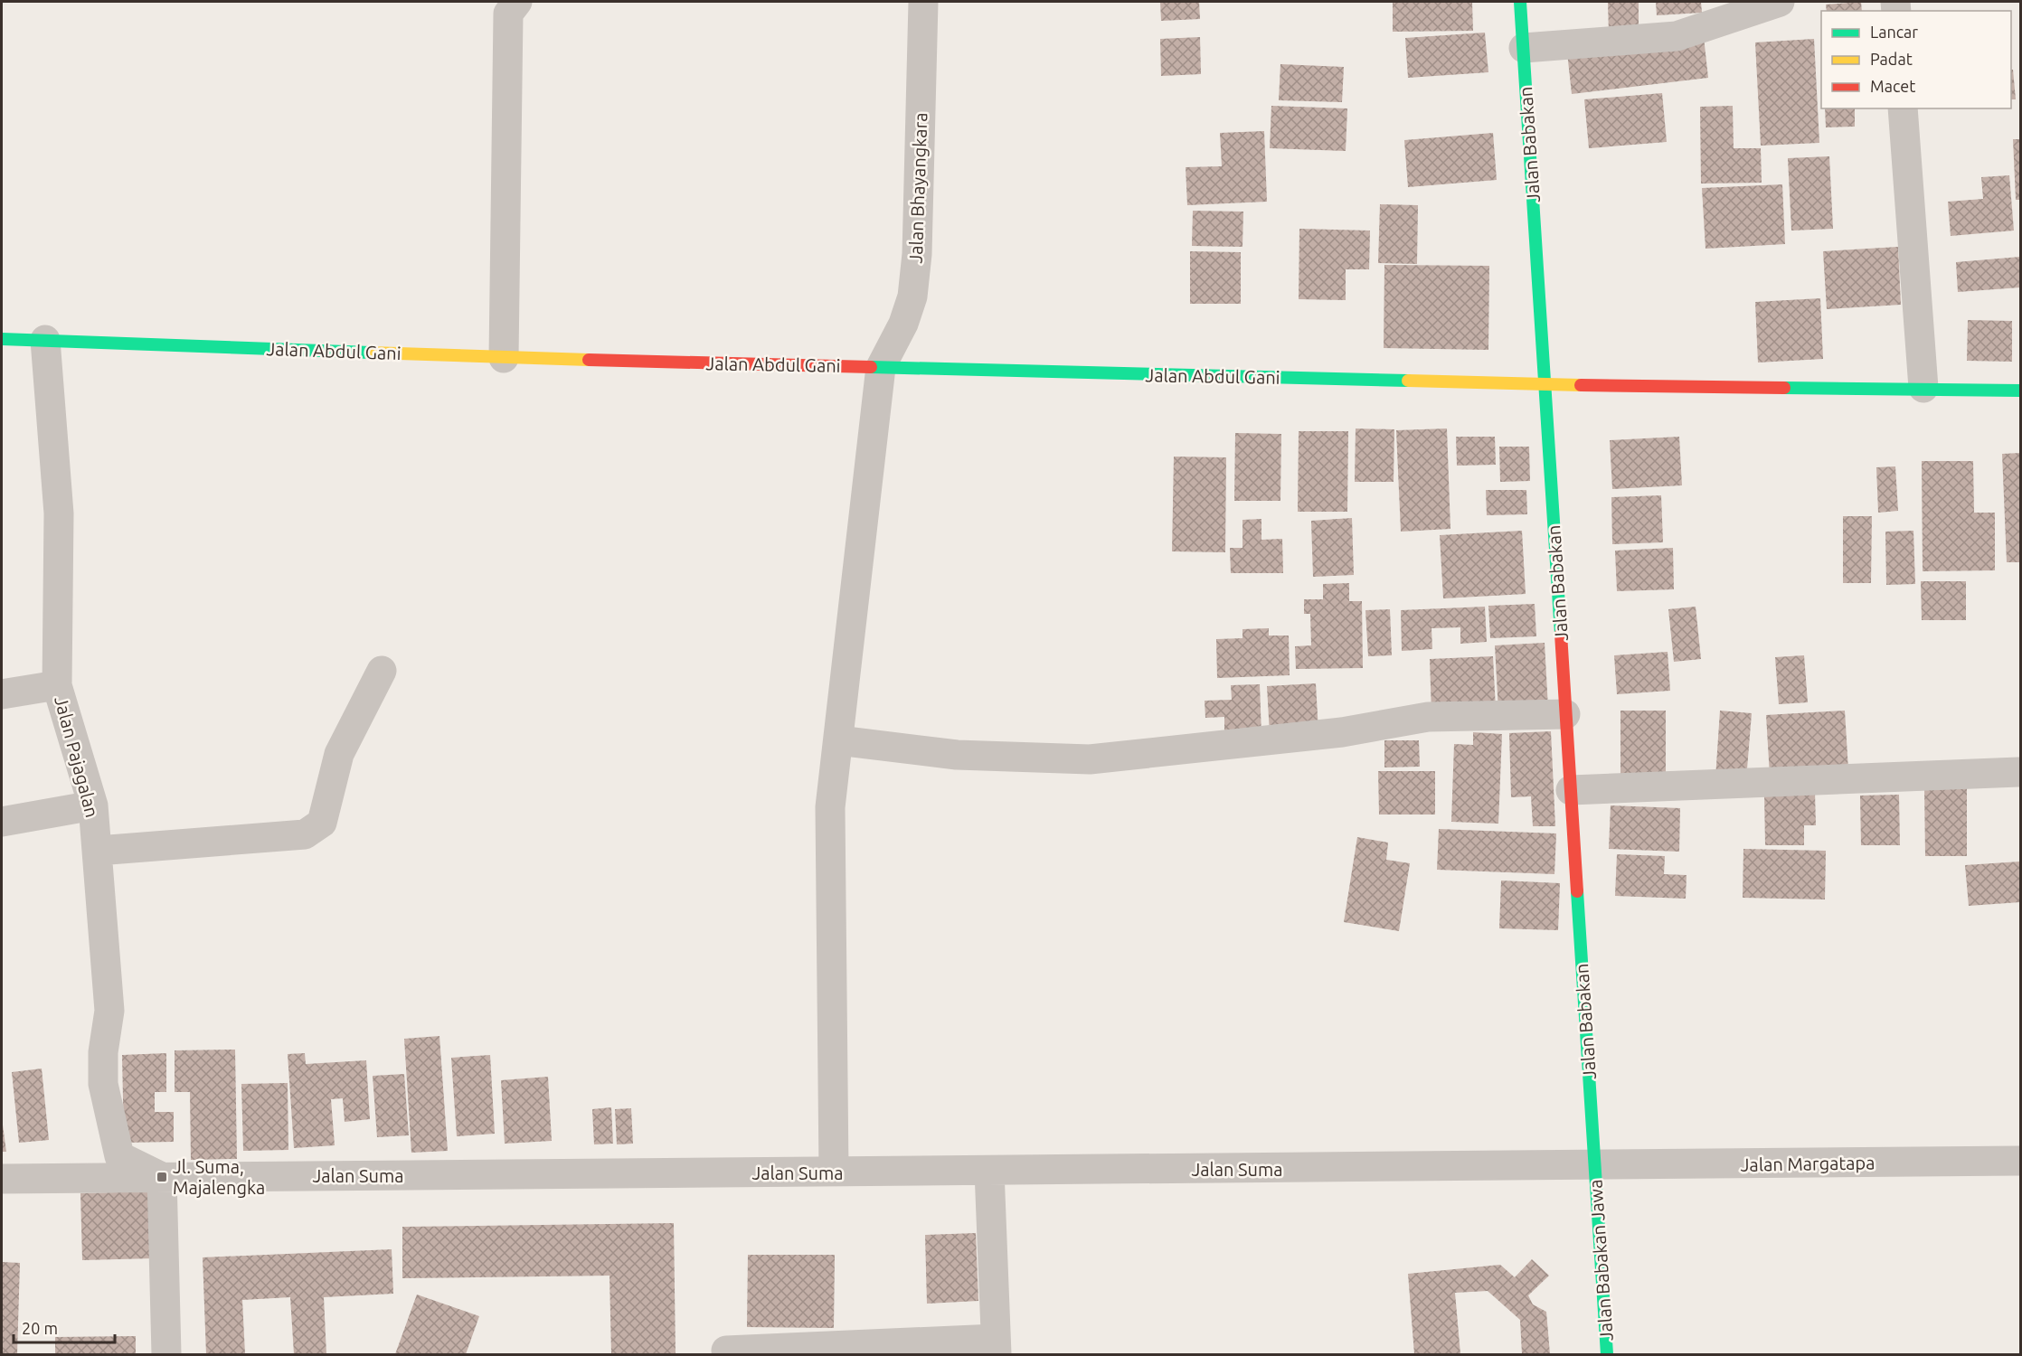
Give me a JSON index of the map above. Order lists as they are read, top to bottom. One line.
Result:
{"streets":{"street":["Jalan Babakan","Jalan Bhayangkara","Jalan Abdul Gani","Jalan Pajagalan","Jalan Margatapa","Jalan Suma","Jalan Babakan Jawa"]},"crossings":[["Jalan Babakan","Jalan Abdul Gani"],["Jalan Babakan","Jalan Margatapa"],["Jalan Babakan","Jalan Suma"],["Jalan Babakan","Jalan Babakan Jawa"],["Jalan Bhayangkara","Jalan Abdul Gani"],["Jalan Abdul Gani","Jalan Pajagalan"],["Jalan Pajagalan","Jalan Suma"],["Jalan Margatapa","Jalan Suma"],["Jalan Margatapa","Jalan Babakan Jawa"],["Jalan Suma","Jalan Babakan Jawa"]],"places":{"transit":["Jl. Suma, Majalengka"]},"legend":["Lancar","Padat","Macet"],"scale_bar":"20 m"}
